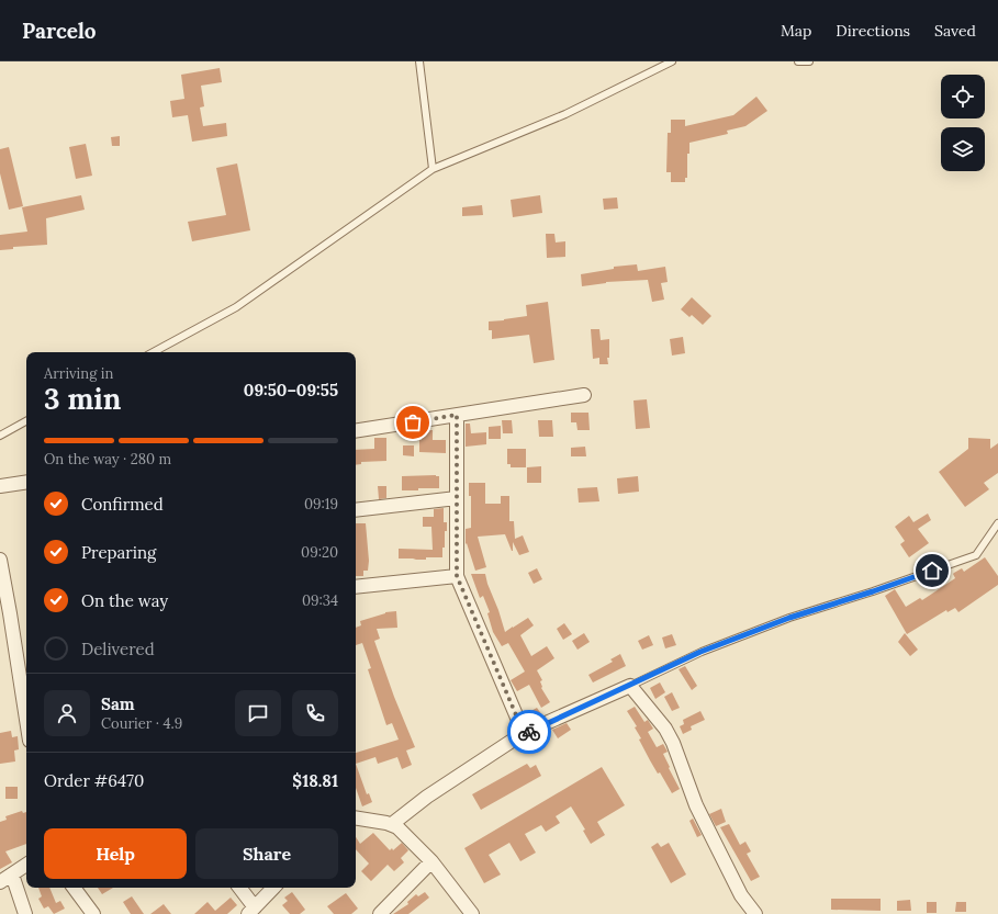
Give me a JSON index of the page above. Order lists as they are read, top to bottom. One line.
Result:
{"page":{"header":"Parcelo","nav":["Map","Directions","Saved"],"heading":["3 min","Arriving in","09:50–09:55"],"panel":["Sam","Courier · 4.9","Order #6470","$18.81"],"bar":"On the way · 280 m","list":[["Confirmed","09:19"],["Preparing","09:20"],["On the way","09:34"],"Delivered"],"buttons":["Help","Share"]}}
